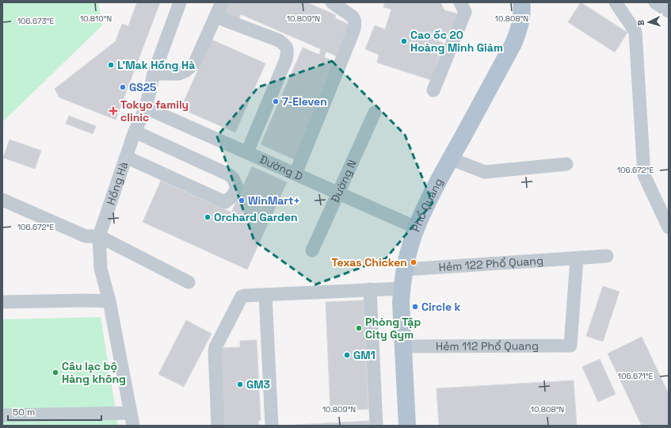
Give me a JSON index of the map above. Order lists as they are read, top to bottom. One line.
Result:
{"streets":{"main road":["Phổ Quang"],"street":["Đường D","Đường N","Hồng Hà","Hẻm 122 Phổ Quang","Hẻm 112 Phổ Quang"]},"crossings":[["Đường D","Đường N"],["Đường D","Hồng Hà"],["Đường D","Phổ Quang"],["Phổ Quang","Hẻm 122 Phổ Quang"],["Phổ Quang","Hẻm 112 Phổ Quang"],["Hẻm 122 Phổ Quang","Hẻm 112 Phổ Quang"]],"places":{"other":["Cao ốc 20 Hoàng Minh Giám","L’Mak Hồng Hà","GS25","7-Eleven","WinMart+","Orchard Garden","Texas Chicken","Circle k","Phòng Tập City Gym","GM1","Câu lạc bộ Hàng không","GM3"],"health":["Tokyo family clinic"]},"scale_bar":"50 m","north":"left","coordinates":["10.810°N","10.809°N","10.808°N","106.673°E","106.672°E","106.671°E"]}
